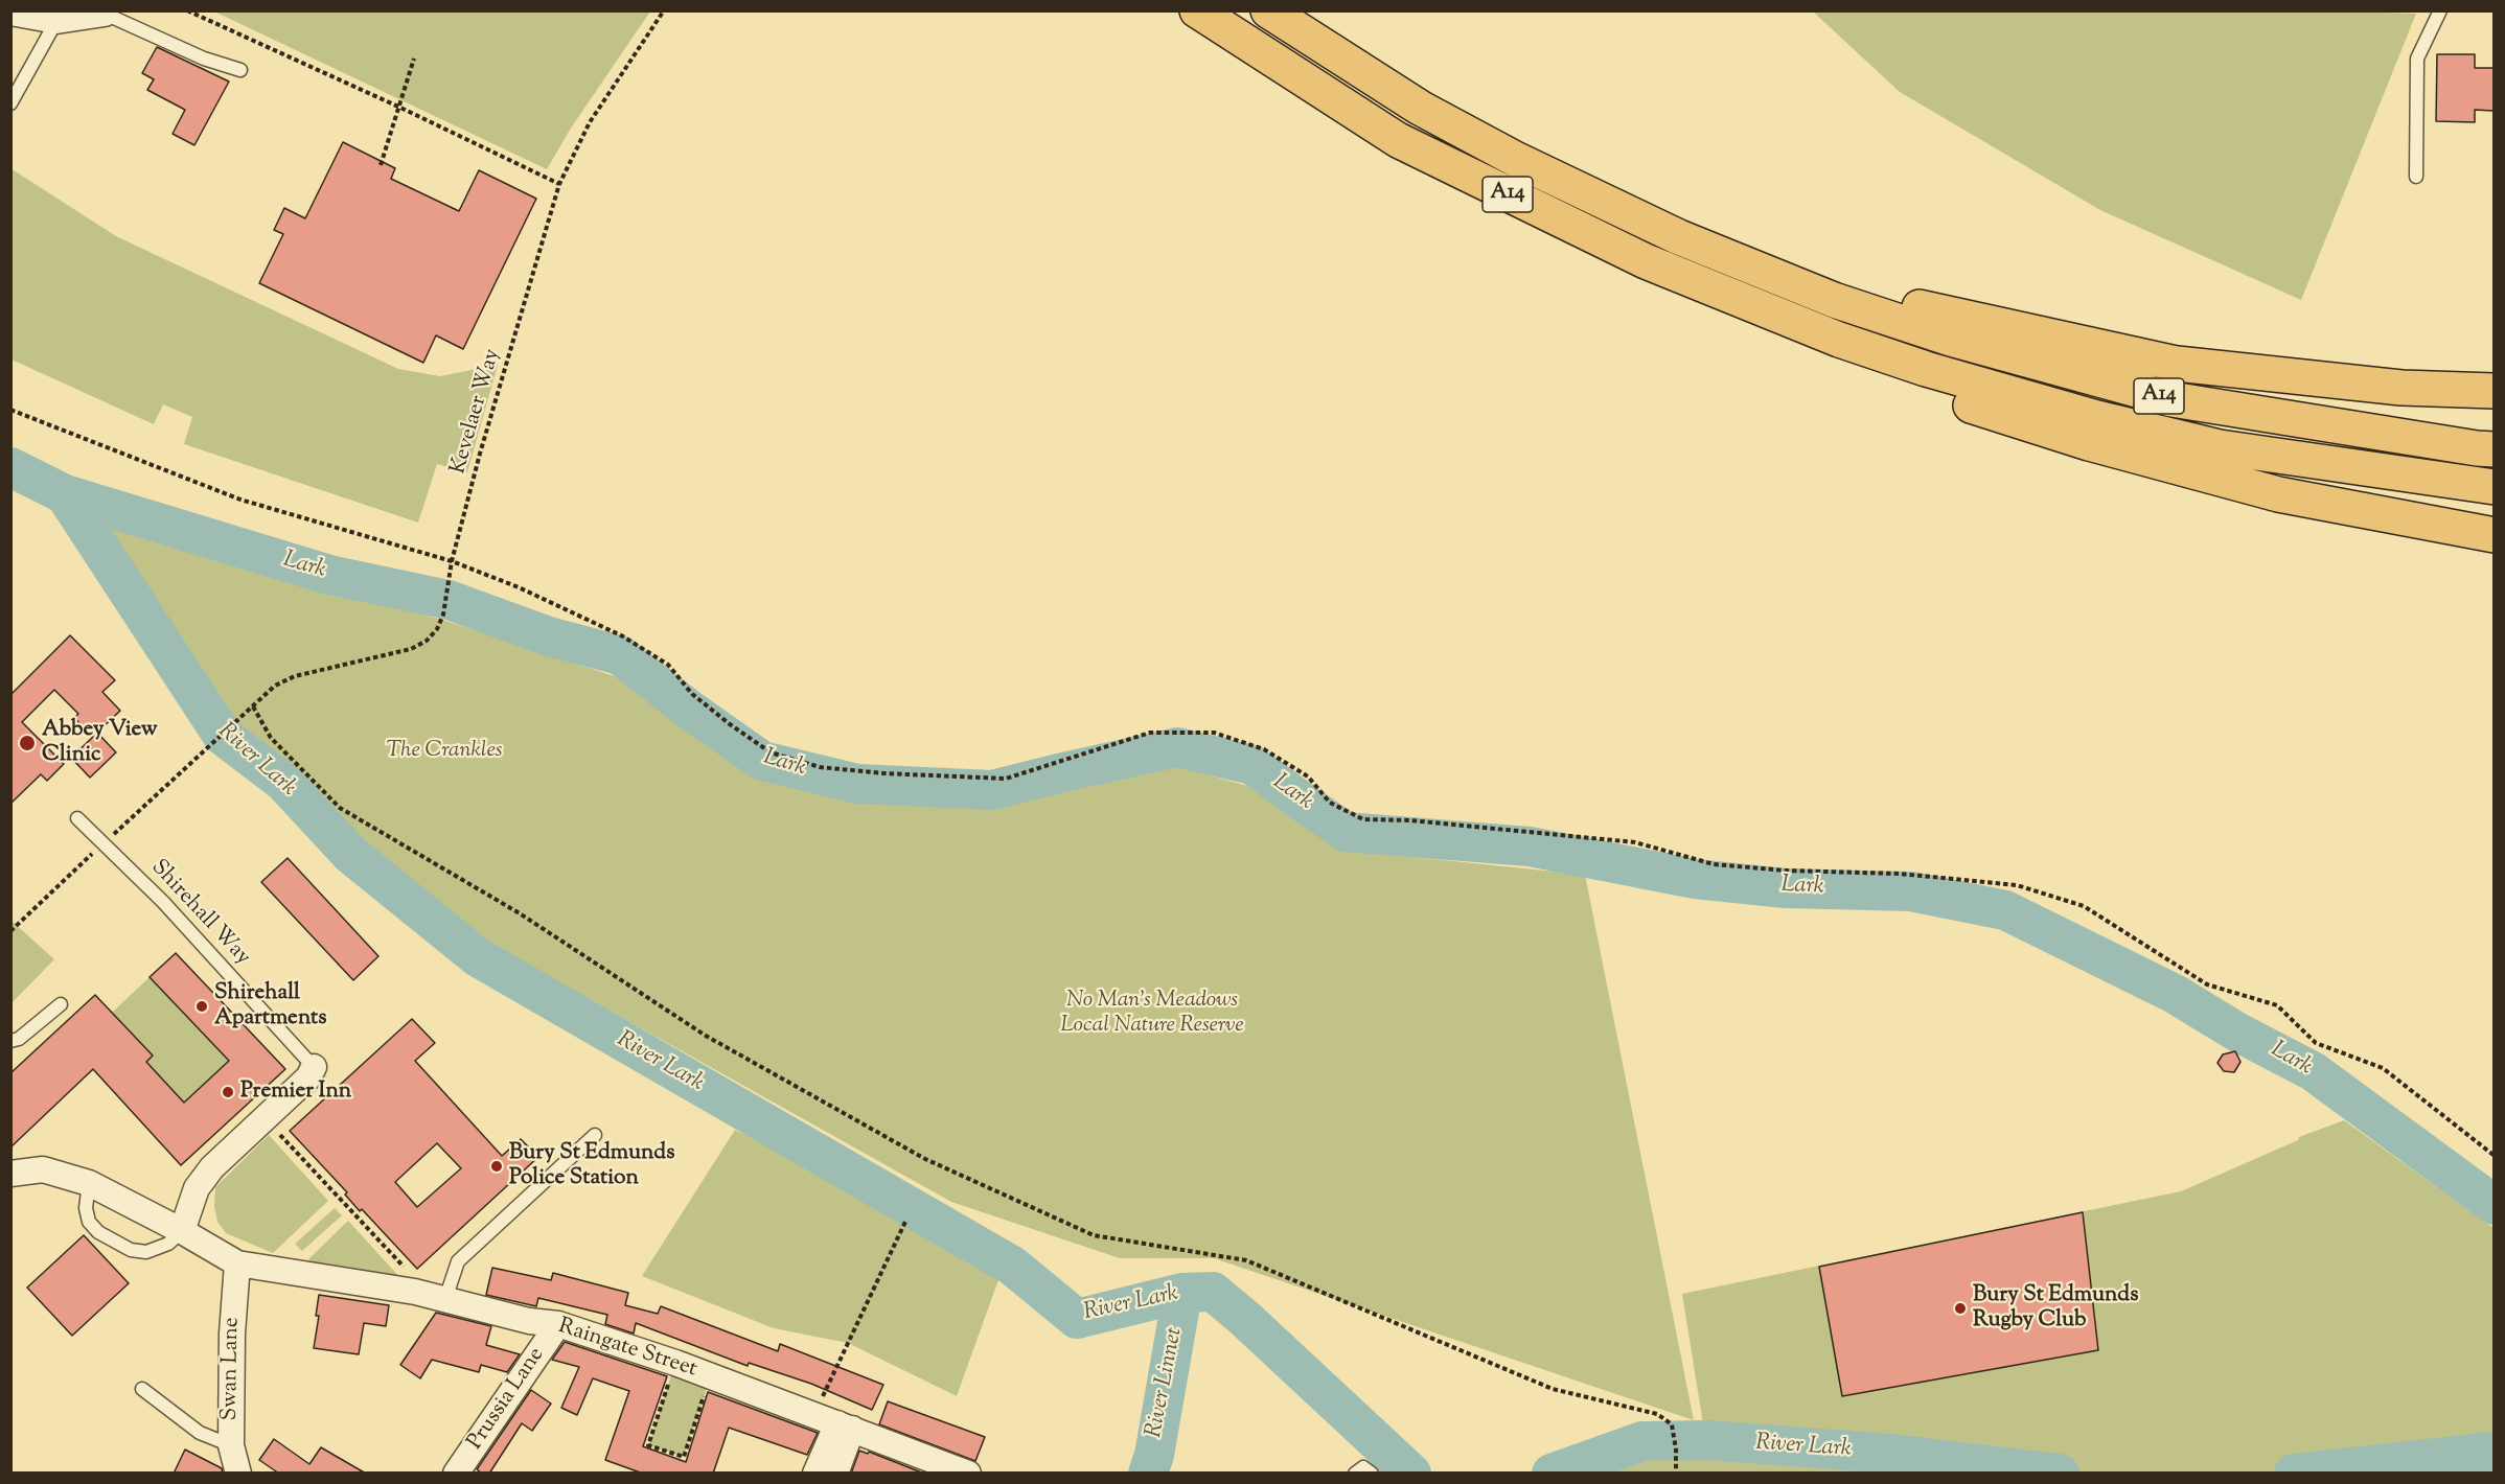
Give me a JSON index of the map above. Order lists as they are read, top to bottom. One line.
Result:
{"streets":{"highway":["A14"],"street":["Raingate Street","Swan Lane","Prussia Lane"],"lane":["Shirehall Way"],"path":["Kevelaer Way"]},"crossings":[["Raingate Street","Swan Lane"],["Raingate Street","Prussia Lane"]],"water":["Lark","River Lark","River Linnet"],"parks":["The Crankles","No Man's Meadows Local Nature Reserve"],"places":["Abbey View Clinic","Shirehall Apartments","Premier Inn","Bury St Edmunds Police Station","Bury St Edmunds Rugby Club"]}
